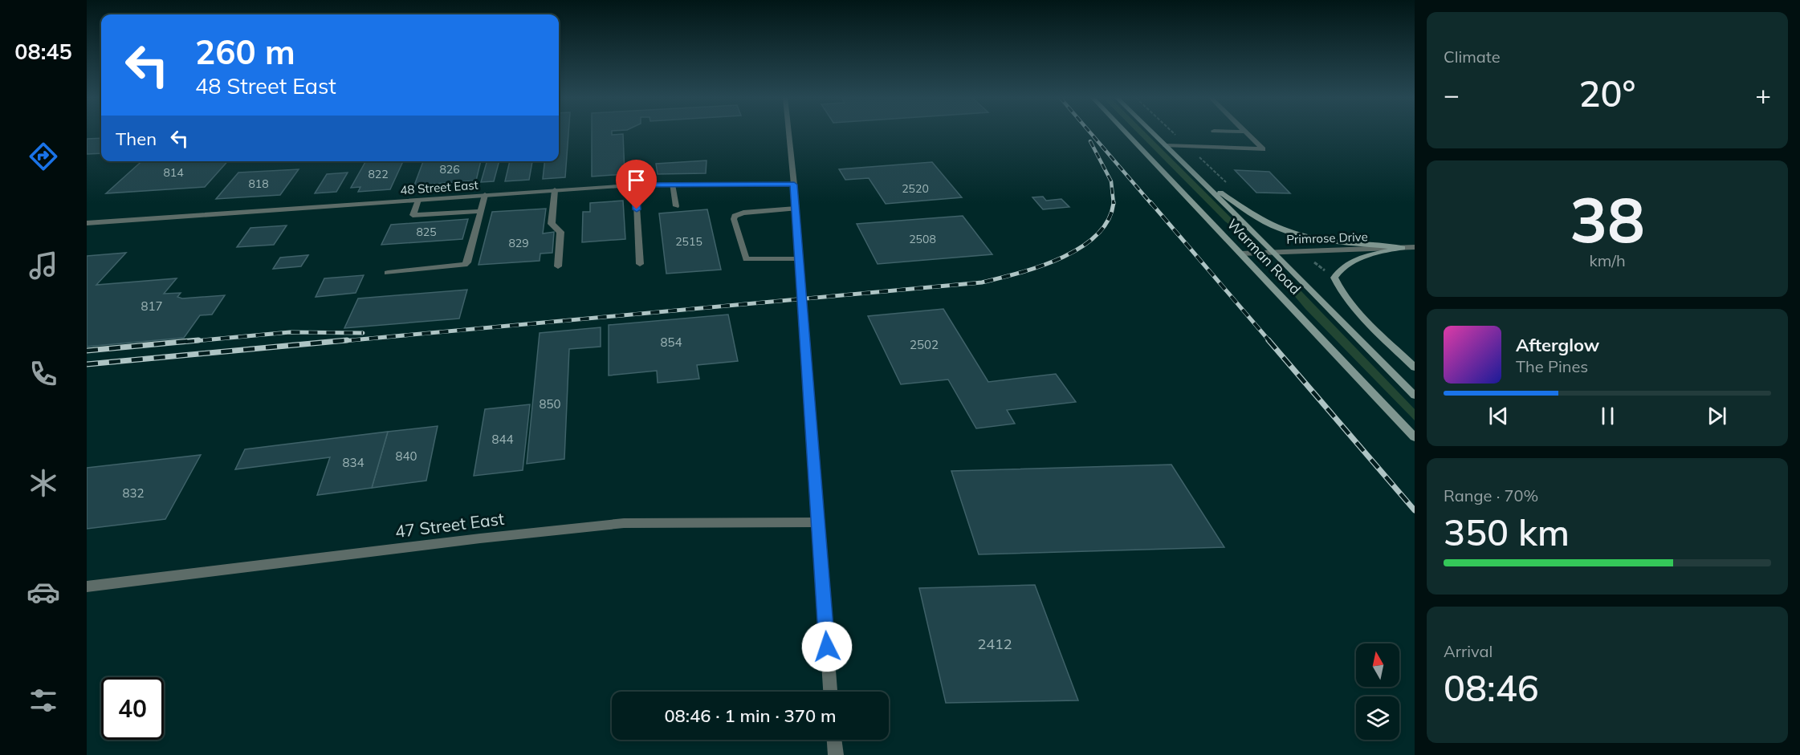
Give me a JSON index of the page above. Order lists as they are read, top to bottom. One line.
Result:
{"streets":{"main road":["Warman Road"],"street":["48 Street East","Primrose Drive","47 Street East"]},"crossings":[["Primrose Drive","Warman Road"]],"house_numbers":["826","814","822","818","2520","825","2508","2515","829","817","854","2502","850","844","840","834","832","2412"],"north":"top","page":{"tabs":"08:45","tile":["Climate",["38","km/h"],["Range · 70%","350 km"],["Arrival","08:46"]],"turn":["260 m","48 Street East"],"heat":["−","20°","+"],"then":"Then","song":["Afterglow","The Pines"],"limit":"40","trip":"08:46 · 1 min · 370 m"}}
